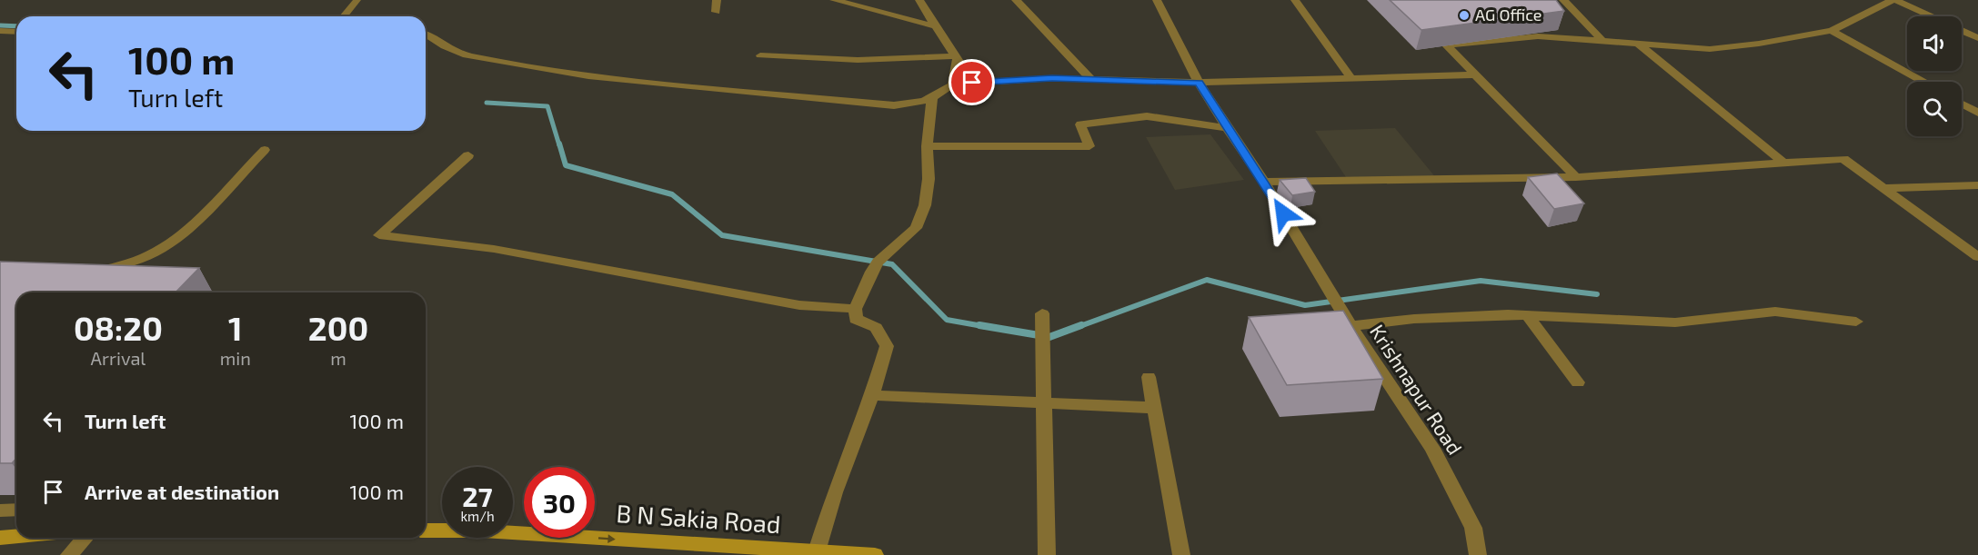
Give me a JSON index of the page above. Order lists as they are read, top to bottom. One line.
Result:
{"streets":{"main road":["B N Sakia Road"],"street":["Krishnapur Road"]},"one_way":["B N Sakia Road"],"places":["AG Office"],"page":{"turn":["100 m","Turn left"],"eta":["08:20","Arrival","1","min","200","m"],"list":[{"name":"Turn left","value":"100 m"},{"name":"Arrive at destination","value":"100 m"}],"speed":"27 km/h","limit":"30"}}
